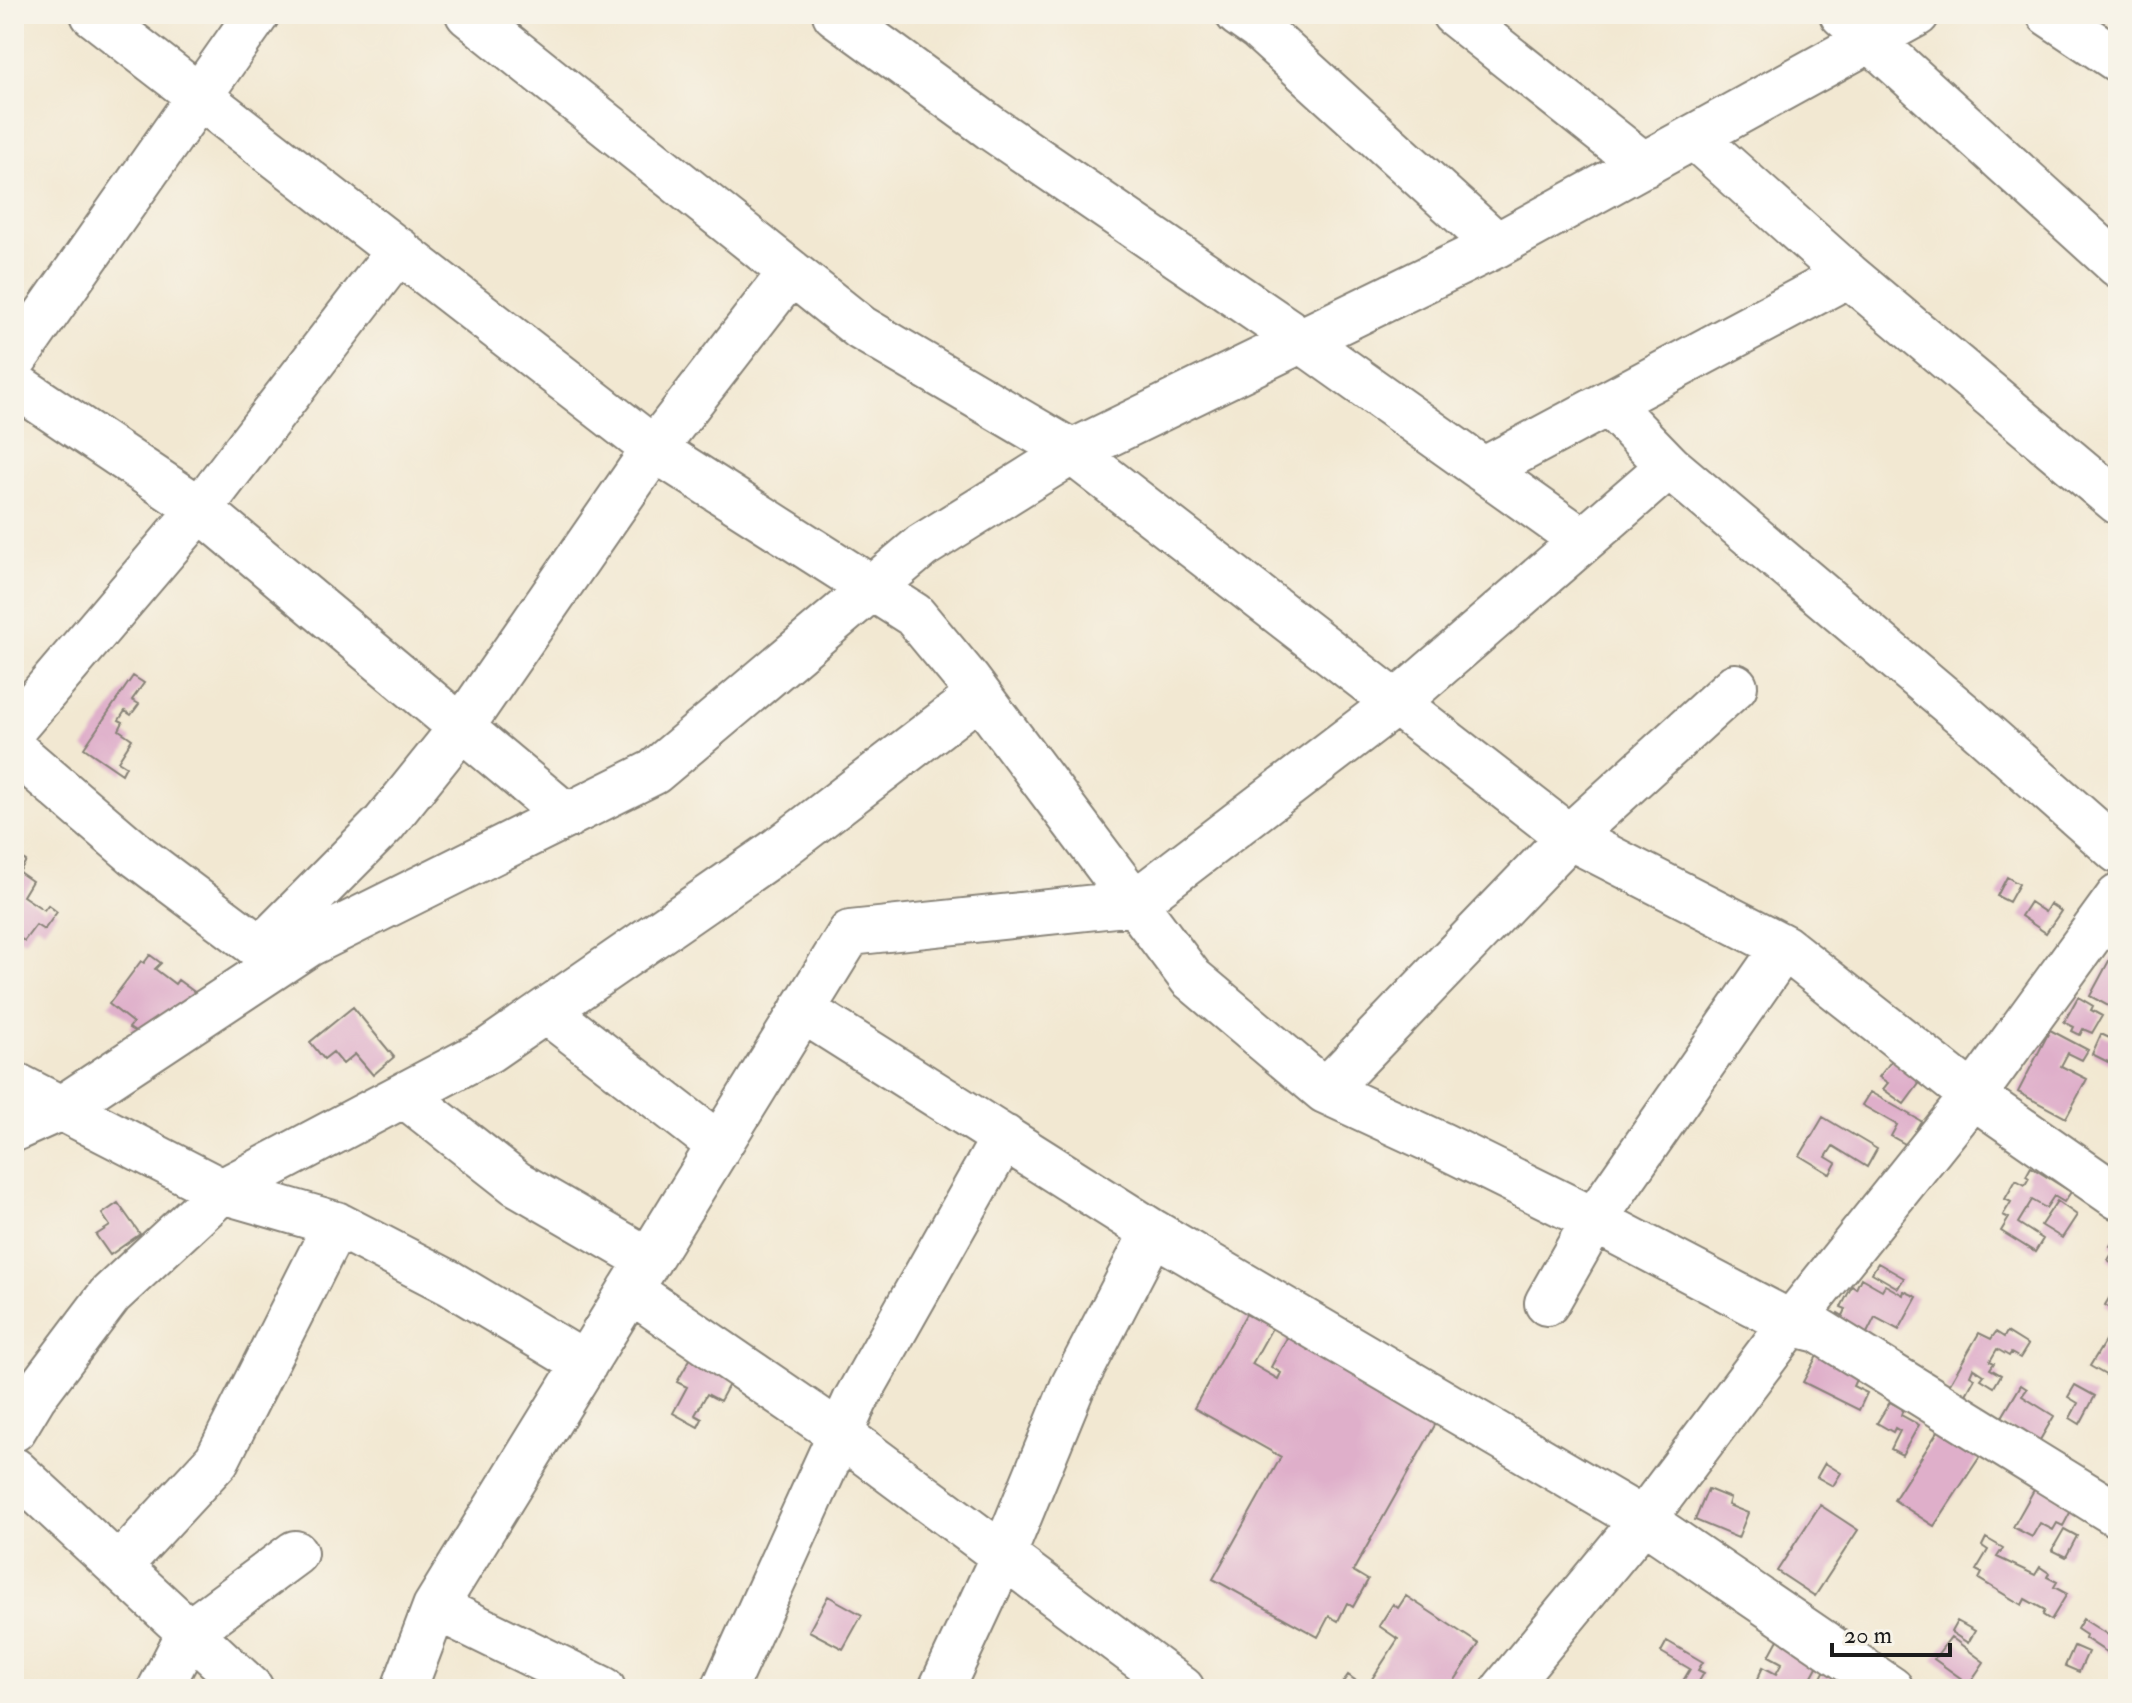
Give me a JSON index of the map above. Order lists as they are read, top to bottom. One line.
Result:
{"scale_bar":"20 m"}
